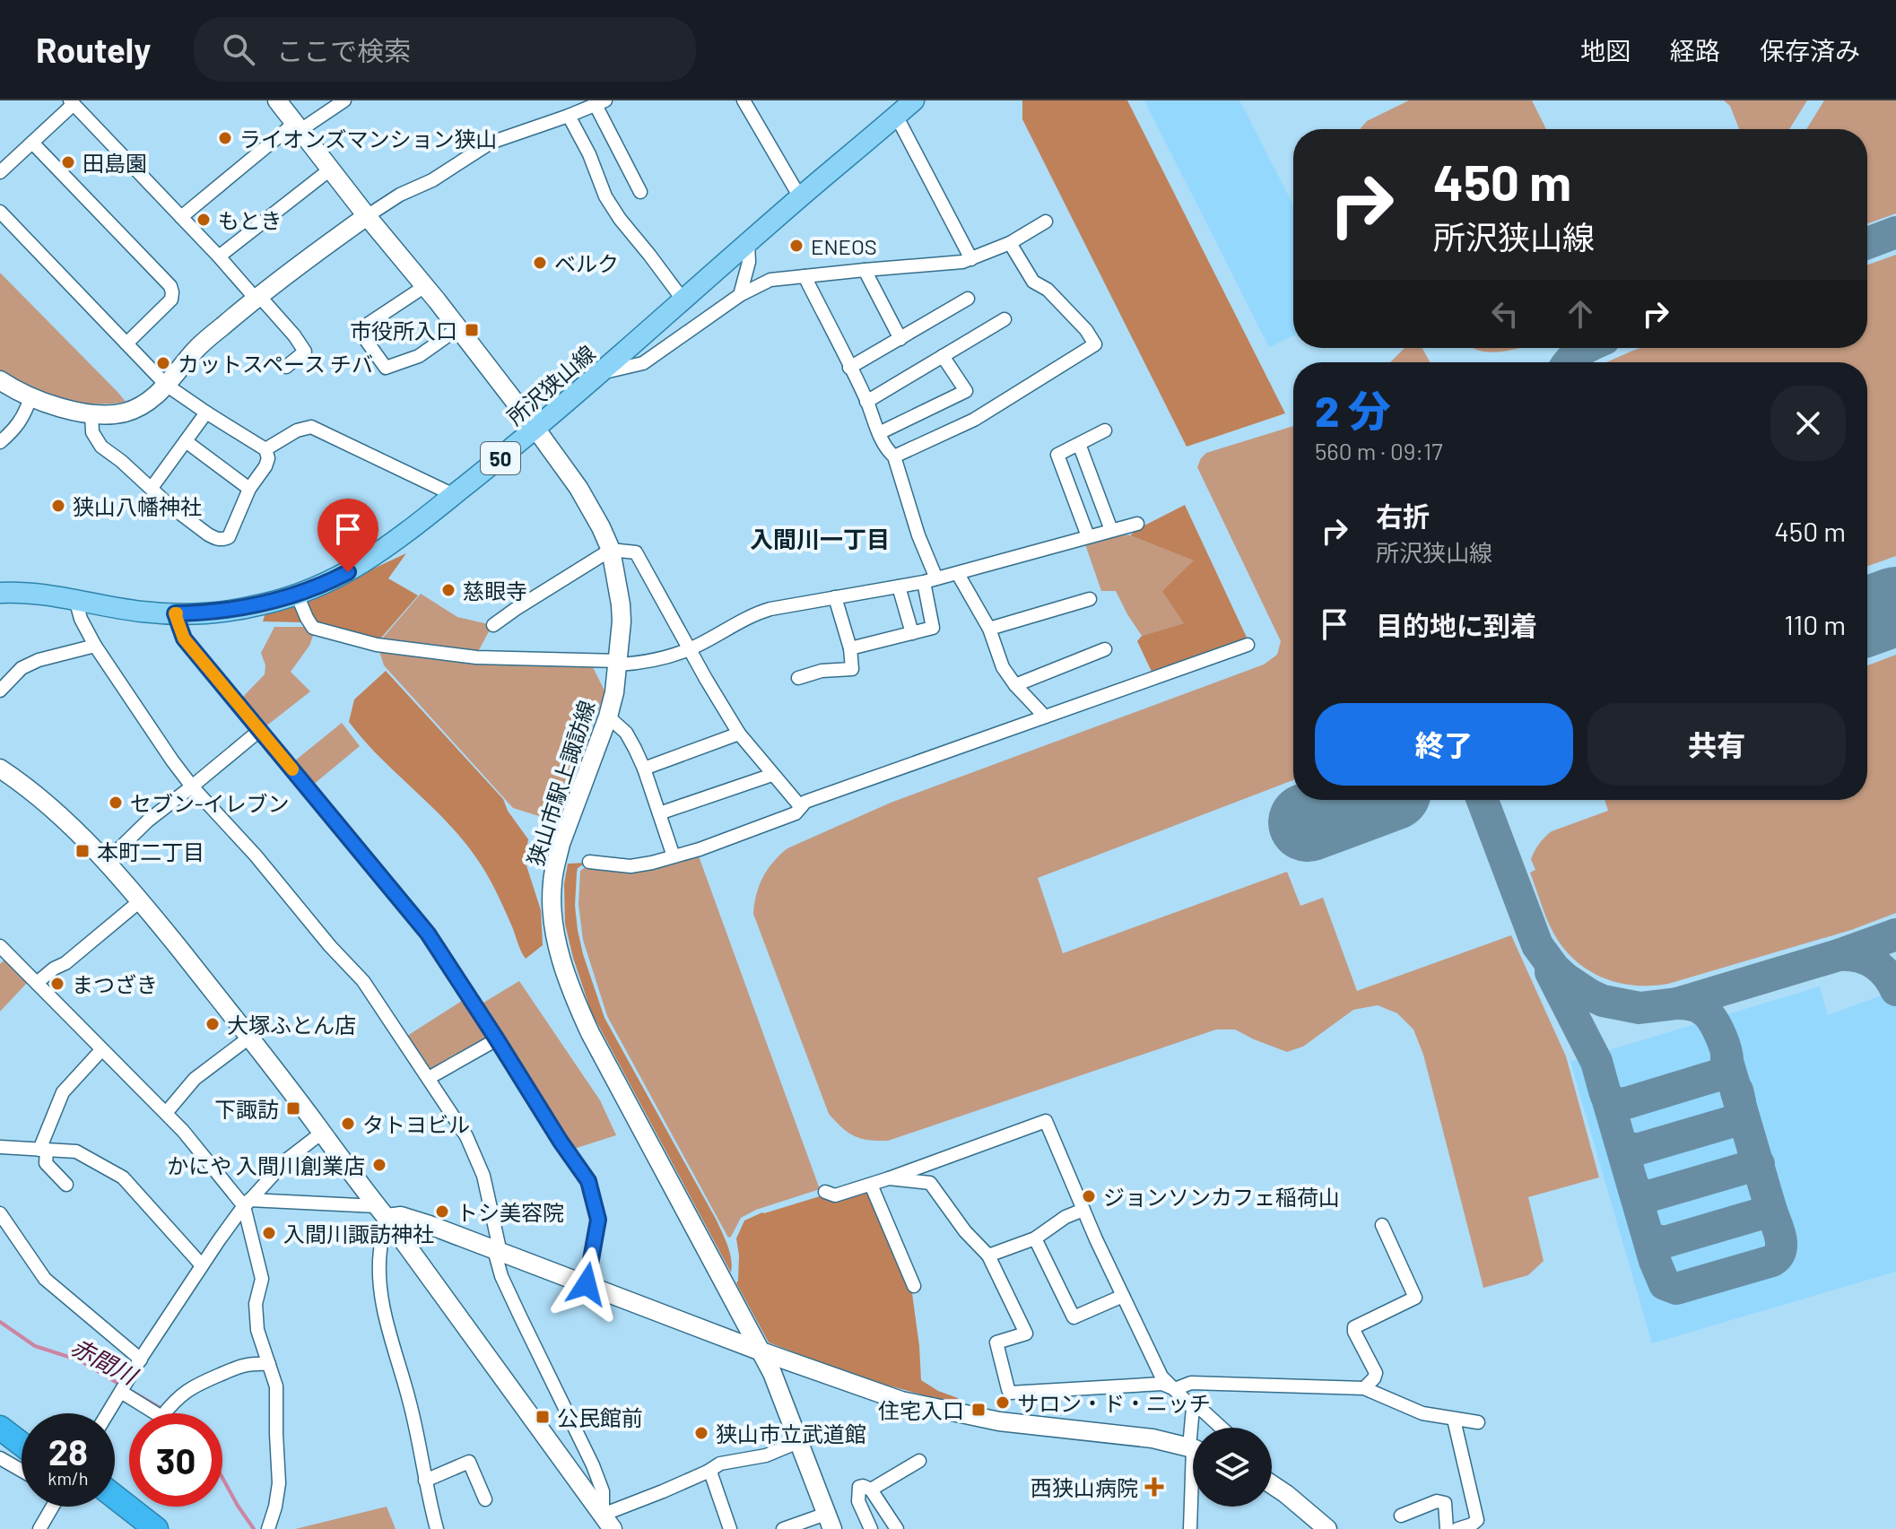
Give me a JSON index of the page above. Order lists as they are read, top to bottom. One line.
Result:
{"streets":{"main road":["所沢狭山線","50"],"street":["狭山市駅上諏訪線"]},"crossings":[["所沢狭山線","狭山市駅上諏訪線"]],"districts":["入間川一丁目"],"water":["赤間川"],"places":{"other":["ライオンズマンション狭山","田島園","もとき","ENEOS","ベルク","カットスペース チバ","狭山八幡神社","慈眼寺","セブン-イレブン","まつざき","大塚ふとん店","タトヨビル","かにや 入間川創業店","ジョンソンカフェ稲荷山","トシ美容院","入間川諏訪神社","サロン・ド・ニッチ","狭山市立武道館"],"transit":["市役所入口","本町二丁目","下諏訪","住宅入口","公民館前"],"health":["西狭山病院"]},"page":{"header":"Routely","search":"ここで検索","nav":["地図","経路","保存済み"],"turn":["450 m","所沢狭山線"],"heading":["2 分","560 m · 09:17"],"list":[{"name":"右折","note":"所沢狭山線","value":"450 m"},{"name":"目的地に到着","value":"110 m"}],"buttons":["終了","共有"],"speed":"28 km/h","limit":"30"}}
